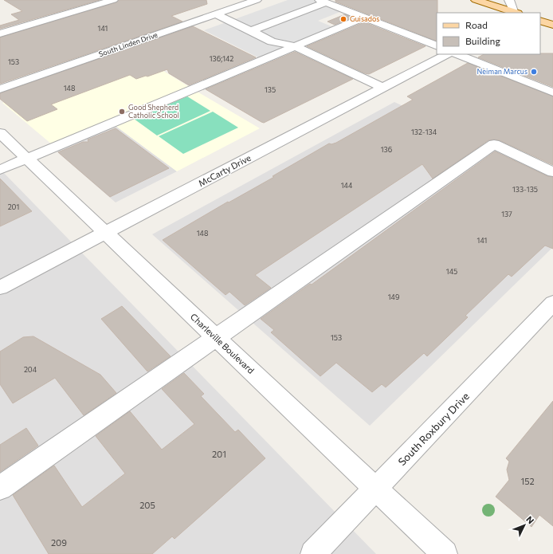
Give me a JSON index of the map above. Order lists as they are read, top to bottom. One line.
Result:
{"streets":{"street":["South Linden Drive","McCarty Drive","Charleville Boulevard","South Roxbury Drive"]},"crossings":[["McCarty Drive","Charleville Boulevard"],["Charleville Boulevard","South Roxbury Drive"]],"places":["Guisados","Neiman Marcus","Good Shepherd Catholic School"],"house_numbers":["141","136;142","153","148","135","132-134","136","144","133-135","201","137","148","141","145","149","153","204","201","152","205","209"],"legend":["Road","Building"],"north":"top right"}
